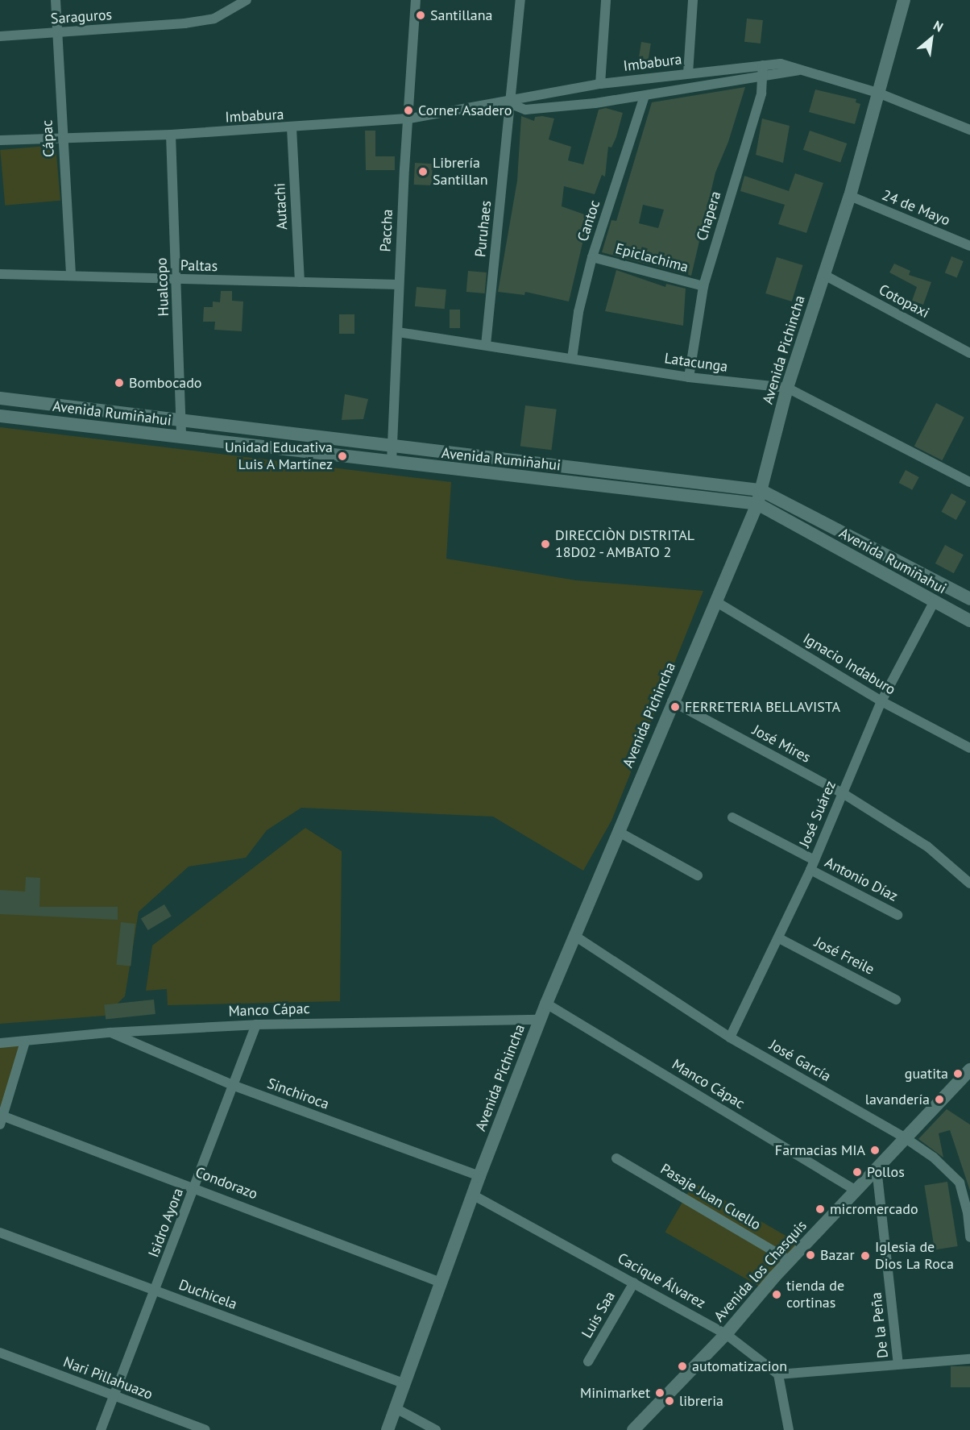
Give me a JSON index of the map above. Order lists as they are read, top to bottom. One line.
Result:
{"streets":{"main road":["Avenida Pichincha","Avenida Rumiñahui","Avenida los Chasquis"],"street":["Saraguros","Imbabura","Cápac","Autachi","24 de Mayo","Chapera","Cantoc","Puruhaes","Paccha","Epiclachima","Paltas","Hualcopo","Cotopaxi","Latacunga","Ignacio Indaburo","José Mires","José Suárez","Antonio Díaz","José Freile","Manco Cápac","José García","Sinchiroca","Condorazo","Pasaje Juan Cuello","Isidro Ayora","Cacique Álvarez","Duchicela","Luis Saa","De la Peña","Nari Pillahuazo"]},"crossings":[["Saraguros","Cápac"],["Imbabura","Cápac"],["Imbabura","Autachi"],["Imbabura","Chapera"],["Imbabura","Cantoc"],["Imbabura","Puruhaes"],["Imbabura","Paccha"],["Imbabura","Hualcopo"],["Imbabura","Avenida Pichincha"],["Cápac","Paltas"],["Autachi","Paltas"],["24 de Mayo","Avenida Pichincha"],["Chapera","Epiclachima"],["Chapera","Latacunga"],["Cantoc","Epiclachima"],["Cantoc","Latacunga"],["Puruhaes","Latacunga"],["Paccha","Paltas"],["Paccha","Latacunga"],["Paccha","Avenida Rumiñahui"],["Paltas","Hualcopo"],["Hualcopo","Avenida Rumiñahui"],["Cotopaxi","Avenida Pichincha"],["Avenida Pichincha","Latacunga"],["Avenida Pichincha","Avenida Rumiñahui"],["Avenida Pichincha","Ignacio Indaburo"],["Avenida Pichincha","José Mires"],["Avenida Pichincha","Manco Cápac"],["Avenida Pichincha","José García"],["Avenida Pichincha","Sinchiroca"],["Avenida Pichincha","Condorazo"],["Avenida Pichincha","Cacique Álvarez"],["Avenida Pichincha","Duchicela"],["Avenida Rumiñahui","José Suárez"],["Ignacio Indaburo","José Suárez"],["José Mires","José Suárez"],["José Suárez","Antonio Díaz"],["José Suárez","José Freile"],["José Suárez","José García"],["Manco Cápac","Sinchiroca"],["Manco Cápac","Isidro Ayora"],["Manco Cápac","Avenida los Chasquis"],["José García","Avenida los Chasquis"],["Sinchiroca","Isidro Ayora"],["Condorazo","Isidro Ayora"],["Pasaje Juan Cuello","Avenida los Chasquis"],["Isidro Ayora","Duchicela"],["Isidro Ayora","Nari Pillahuazo"],["Avenida los Chasquis","Cacique Álvarez"],["Avenida los Chasquis","De la Peña"],["Cacique Álvarez","Luis Saa"]],"places":["Santillana","Corner Asadero","Librería Santillan","Bombocado","Unidad Educativa Luis A Martínez","DIRECCIÒN DISTRITAL 18D02 - AMBATO 2","FERRETERIA BELLAVISTA","guatita","lavandería","Farmacias MIA","Pollos","micromercado","Bazar","Iglesia de Dios La Roca","tienda de cortinas","automatizacion","Minimarket","libreria"],"north":"top right"}
